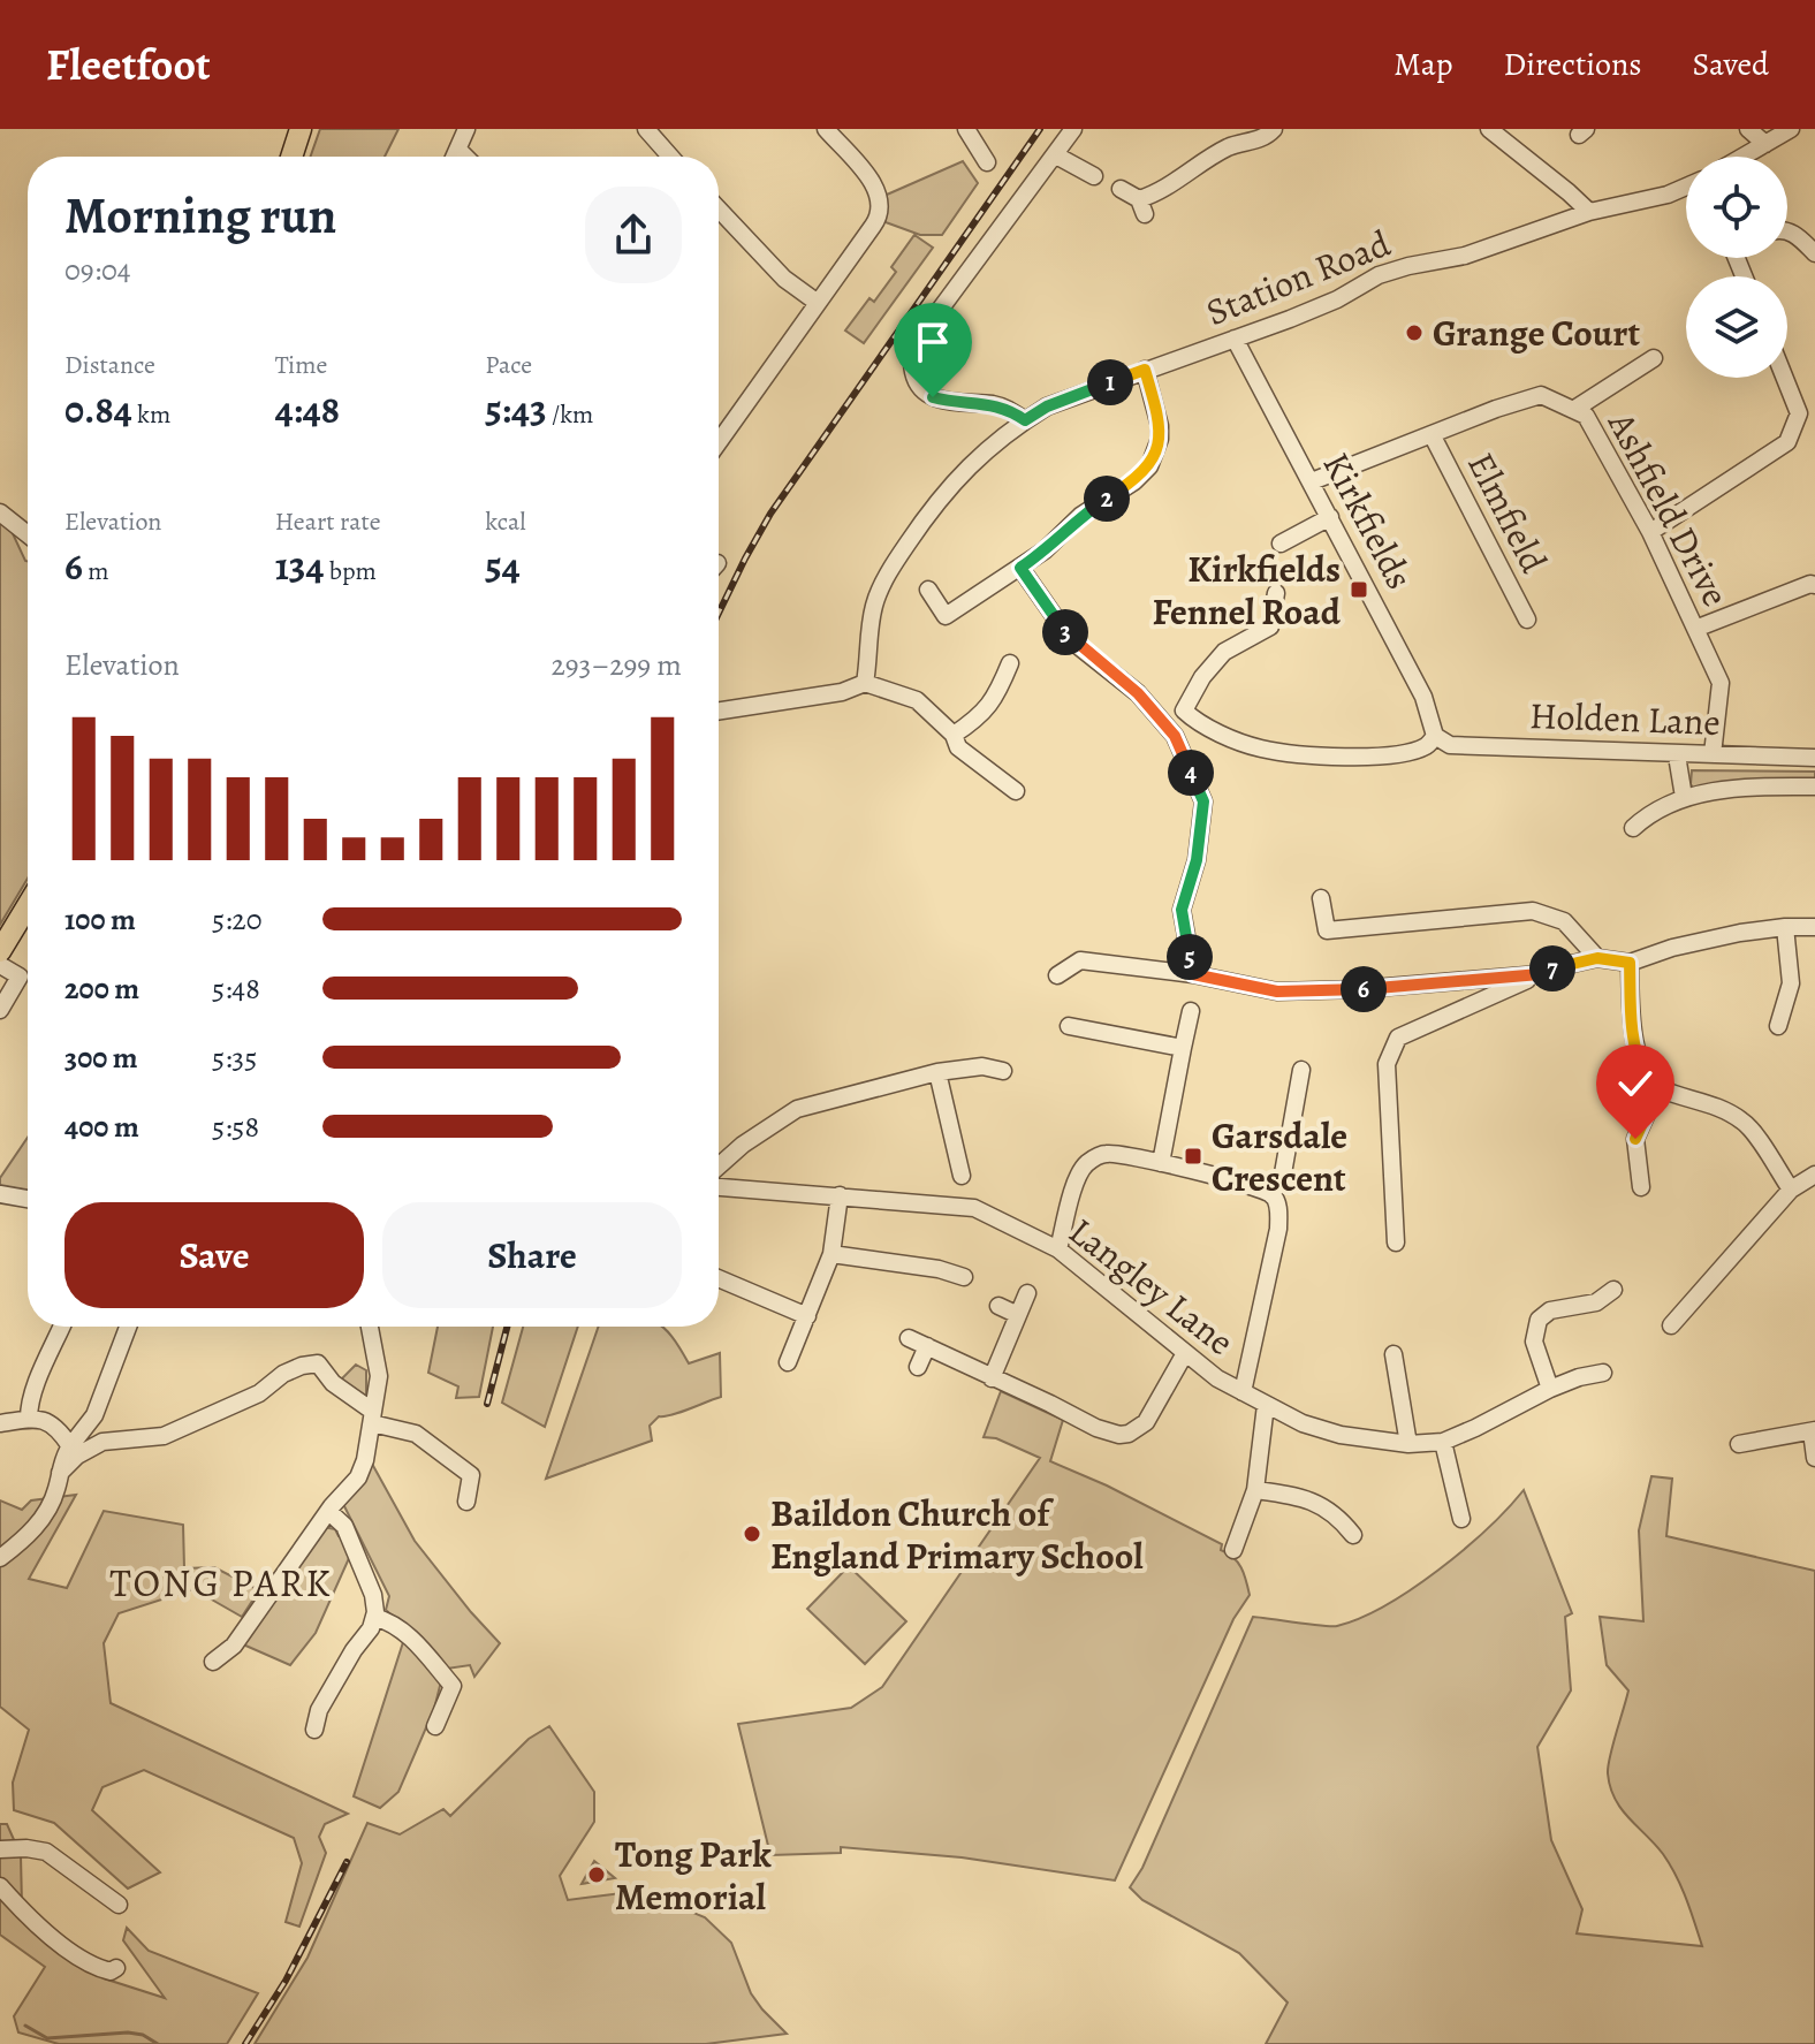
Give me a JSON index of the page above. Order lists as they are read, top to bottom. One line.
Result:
{"streets":{"street":["Station Road","Ashfield Drive","Elmfield","Kirkfields","Holden Lane","Langley Lane"]},"crossings":[["Station Road","Kirkfields"],["Ashfield Drive","Elmfield"],["Ashfield Drive","Kirkfields"],["Ashfield Drive","Holden Lane"],["Kirkfields","Holden Lane"]],"districts":["TONG PARK"],"places":{"other":["Grange Court","Baildon Church of England Primary School","Tong Park Memorial"],"transit":["Kirkfields Fennel Road","Garsdale Crescent"]},"page":{"header":"Fleetfoot","nav":["Map","Directions","Saved"],"heading":["Morning run","09:04"],"stats":[["Distance","0.84 km"],["Time","4:48"],["Pace","5:43 /km"],["Elevation","6 m"],["Heart rate","134 bpm"],["kcal","54"]],"pins":["1","2","3","4","5","7","6"],"chart":["Elevation","293–299 m"],"list":[{"name":"100 m","note":"5:20"},{"name":"200 m","note":"5:48"},{"name":"300 m","note":"5:35"},{"name":"400 m","note":"5:58"}],"buttons":["Save","Share"]}}
